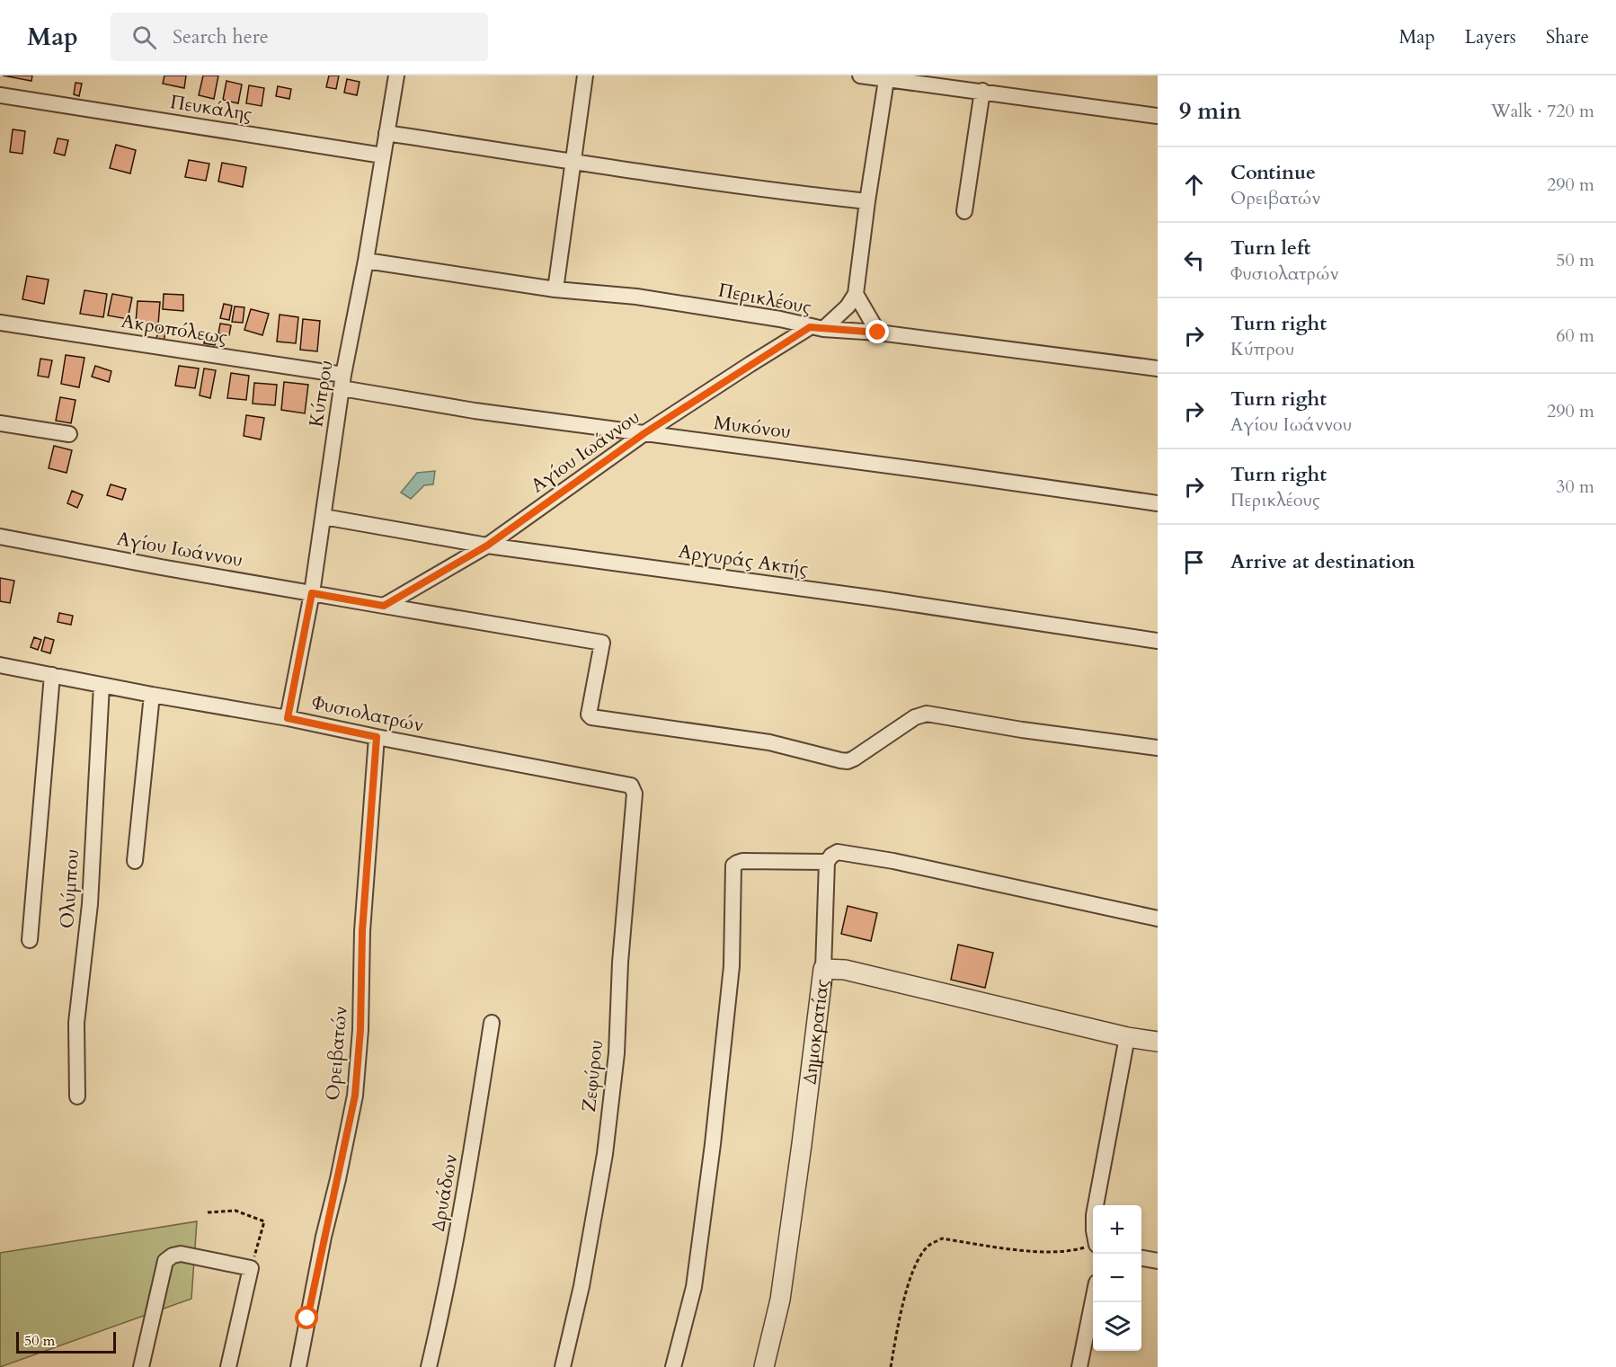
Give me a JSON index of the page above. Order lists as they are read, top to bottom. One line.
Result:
{"streets":{"street":["Πευκάλης","Περικλέους","Ακροπόλεως","Κύπρου","Μυκόνου","Αγίου Ιωάννου","Αργυράς Ακτής","Φυσιολατρών","Ολύμπου","Δημοκρατίας","Ορειβατών","Ζεφύρου","Δρυάδων"]},"crossings":[["Πευκάλης","Κύπρου"],["Περικλέους","Κύπρου"],["Περικλέους","Αγίου Ιωάννου"],["Ακροπόλεως","Κύπρου"],["Ακροπόλεως","Μυκόνου"],["Κύπρου","Μυκόνου"],["Κύπρου","Αγίου Ιωάννου"],["Κύπρου","Αργυράς Ακτής"],["Κύπρου","Φυσιολατρών"],["Μυκόνου","Αγίου Ιωάννου"],["Αγίου Ιωάννου","Αργυράς Ακτής"],["Φυσιολατρών","Ολύμπου"],["Φυσιολατρών","Ορειβατών"],["Φυσιολατρών","Ζεφύρου"]],"scale_bar":"50 m","page":{"header":"Map","search":"Search here","nav":["Map","Layers","Share"],"heading":["9 min","Walk · 720 m"],"list":[["Continue","Ορειβατών","290 m"],["Turn left","Φυσιολατρών","50 m"],["Turn right","Κύπρου","60 m"],["Turn right","Αγίου Ιωάννου","290 m"],["Turn right","Περικλέους","30 m"],"Arrive at destination"],"map_buttons":["+","−"],"scale":"50 m"}}
